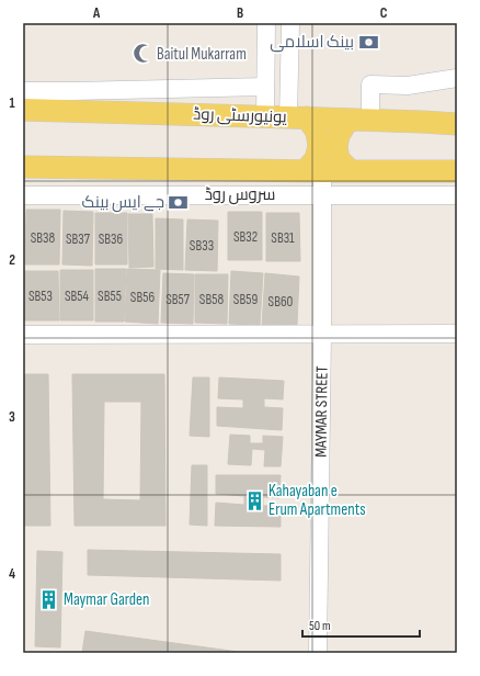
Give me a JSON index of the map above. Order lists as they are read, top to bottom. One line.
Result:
{"streets":{"main road":["یونیورسٹی روڈ"],"street":["سروس روڈ","MAYMAR STREET"]},"crossings":[["سروس روڈ","MAYMAR STREET"]],"places":{"bank":["بینک اسلامی","جے ایس بینک"],"mosque":["Baitul Mukarram"],"building":["Kahayaban e Erum Apartments","Maymar Garden"]},"house_numbers":["SB32","SB38","SB31","SB37","SB36","SB33","SB53","SB54","SB55","SB56","SB57","SB58","SB59","SB60"],"scale_bar":"50 m","grid":{"columns":["A","B","C"],"rows":["1","2","3","4"]}}
